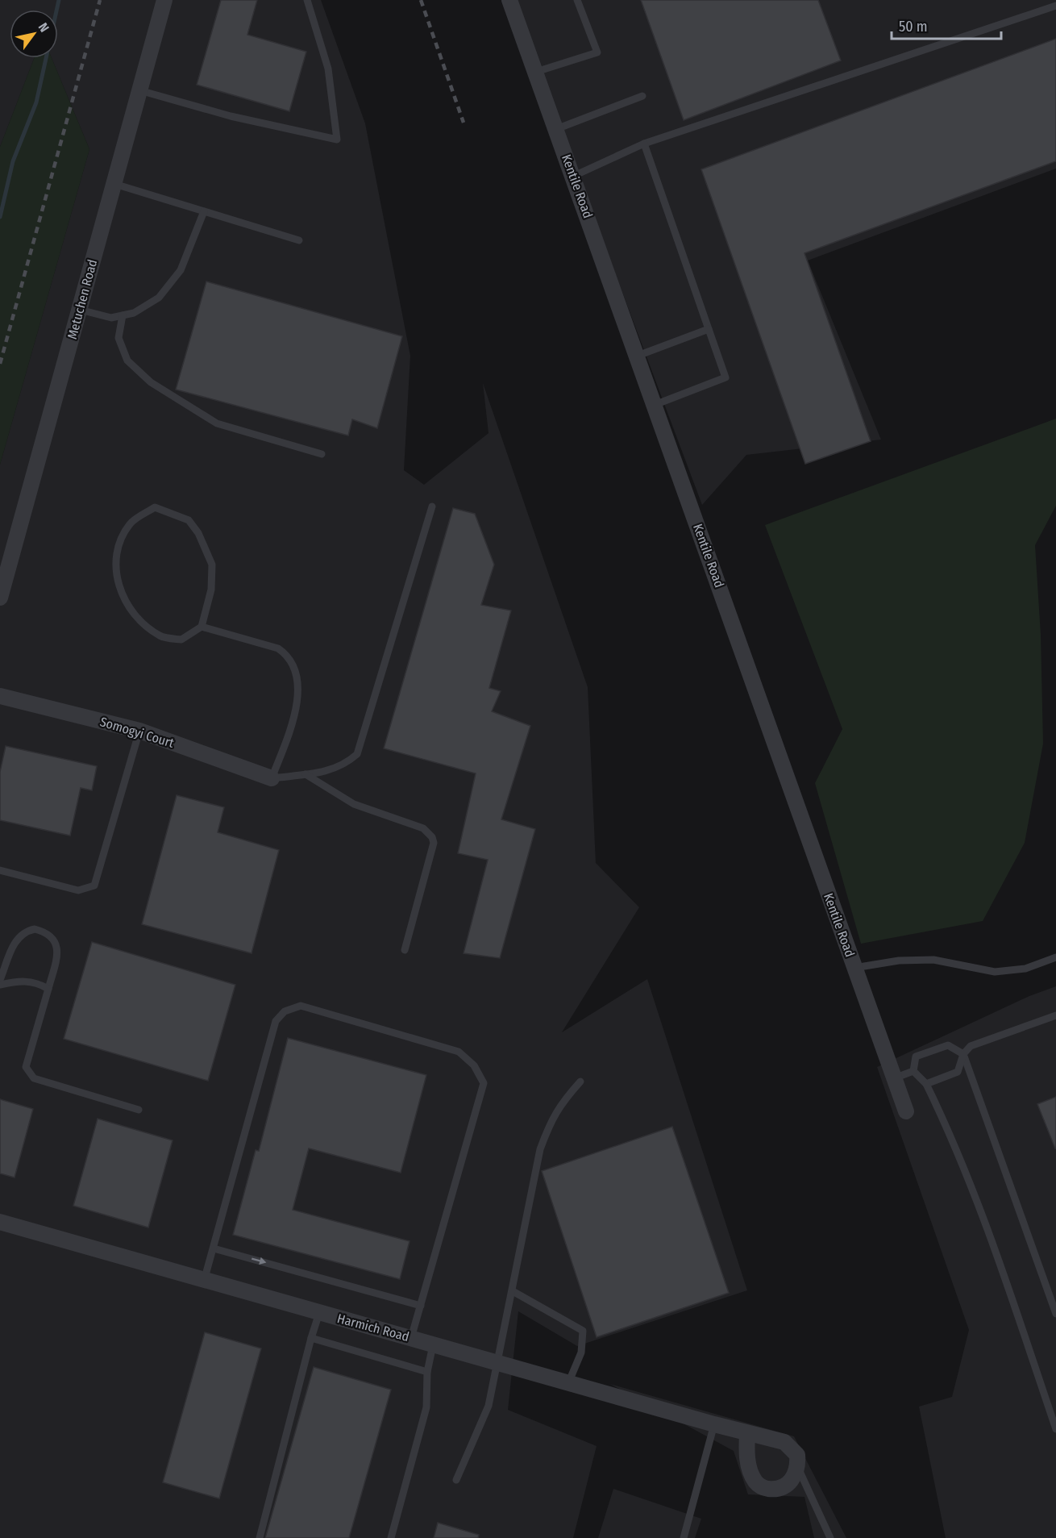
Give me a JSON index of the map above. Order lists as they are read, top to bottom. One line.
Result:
{"streets":{"street":["Kentile Road","Metuchen Road","Somogyi Court","Harmich Road"]},"scale_bar":"50 m","north":"top right"}
